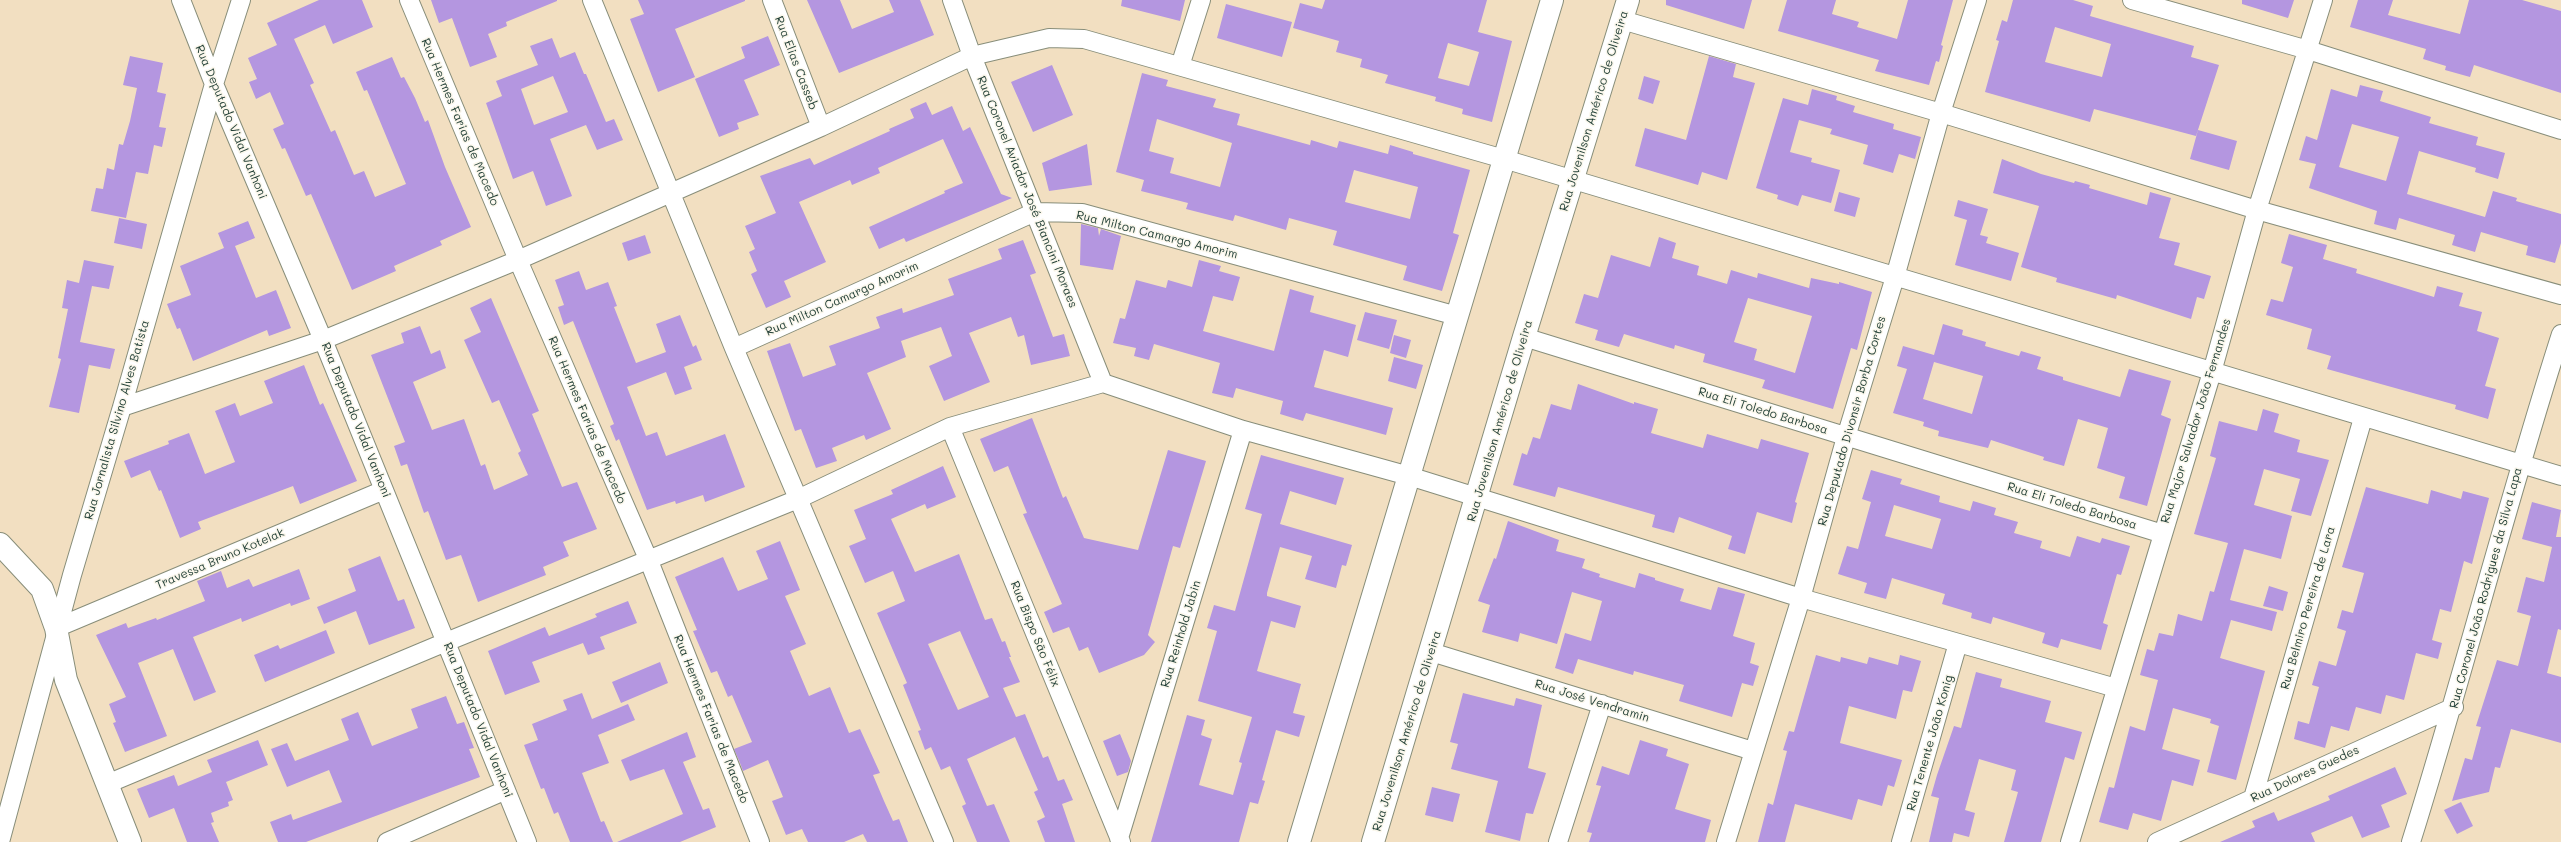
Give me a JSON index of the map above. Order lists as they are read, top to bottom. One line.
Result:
{"streets":{"main road":["Rua Jovenilson Américo de Oliveira"],"street":["Rua Elias Casseb","Rua Deputado Vidal Vanhoni","Rua Hermes Farias de Macedo","Rua Coronel Aviador José Biancini Moraes","Rua Milton Camargo Amorim","Rua Eli Toledo Barbosa","Rua Jornalista Silvino Alves Batista","Rua Deputado Divonsir Borba Cortes","Rua Major Salvador João Fernandes","Travessa Bruno Kotelak","Rua Coronel João Rodrigues da Silva Lapa","Rua Belmiro Pereira de Lara","Rua Bispo São Félix","Rua Reinhold Jabin","Rua José Vendramin","Rua Tenente João Konig","Rua Dolores Guedes"]},"crossings":[["Rua Jovenilson Américo de Oliveira","Rua Eli Toledo Barbosa"],["Rua Jovenilson Américo de Oliveira","Rua José Vendramin"],["Rua Deputado Vidal Vanhoni","Rua Jornalista Silvino Alves Batista"],["Rua Deputado Vidal Vanhoni","Travessa Bruno Kotelak"],["Rua Coronel Aviador José Biancini Moraes","Rua Milton Camargo Amorim"],["Rua Eli Toledo Barbosa","Rua Deputado Divonsir Borba Cortes"],["Rua Eli Toledo Barbosa","Rua Major Salvador João Fernandes"],["Rua Jornalista Silvino Alves Batista","Travessa Bruno Kotelak"],["Rua Deputado Divonsir Borba Cortes","Rua José Vendramin"],["Rua Coronel João Rodrigues da Silva Lapa","Rua Dolores Guedes"],["Rua Belmiro Pereira de Lara","Rua Dolores Guedes"],["Rua Bispo São Félix","Rua Reinhold Jabin"]]}
